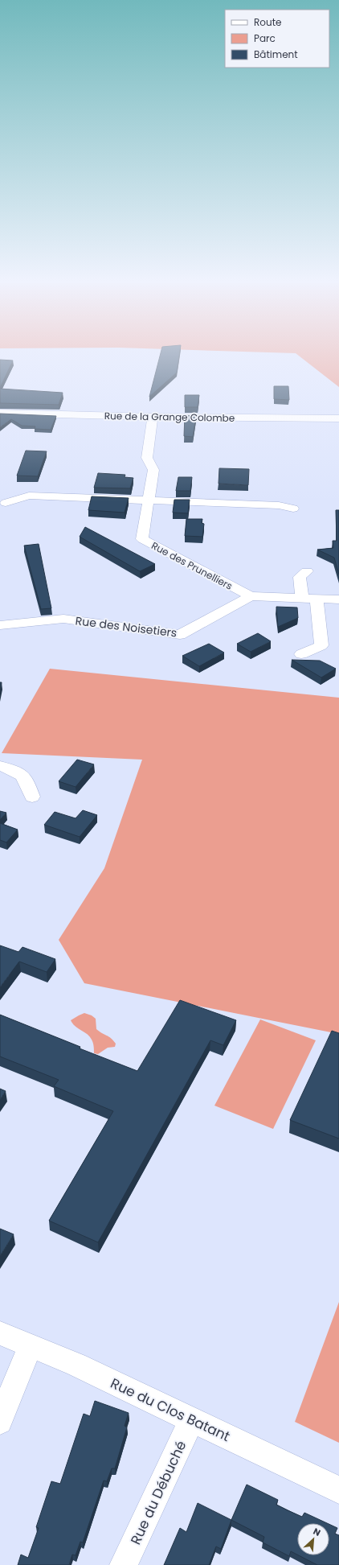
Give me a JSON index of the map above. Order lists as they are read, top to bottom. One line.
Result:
{"streets":{"street":["Rue de la Grange Colombe","Rue des Prunelliers","Rue des Noisetiers","Rue du Clos Batant","Rue du Débuché"]},"crossings":[["Rue de la Grange Colombe","Rue des Prunelliers"],["Rue des Prunelliers","Rue des Noisetiers"],["Rue du Clos Batant","Rue du Débuché"]],"legend":["Route","Parc","Bâtiment"],"north":"top right"}
